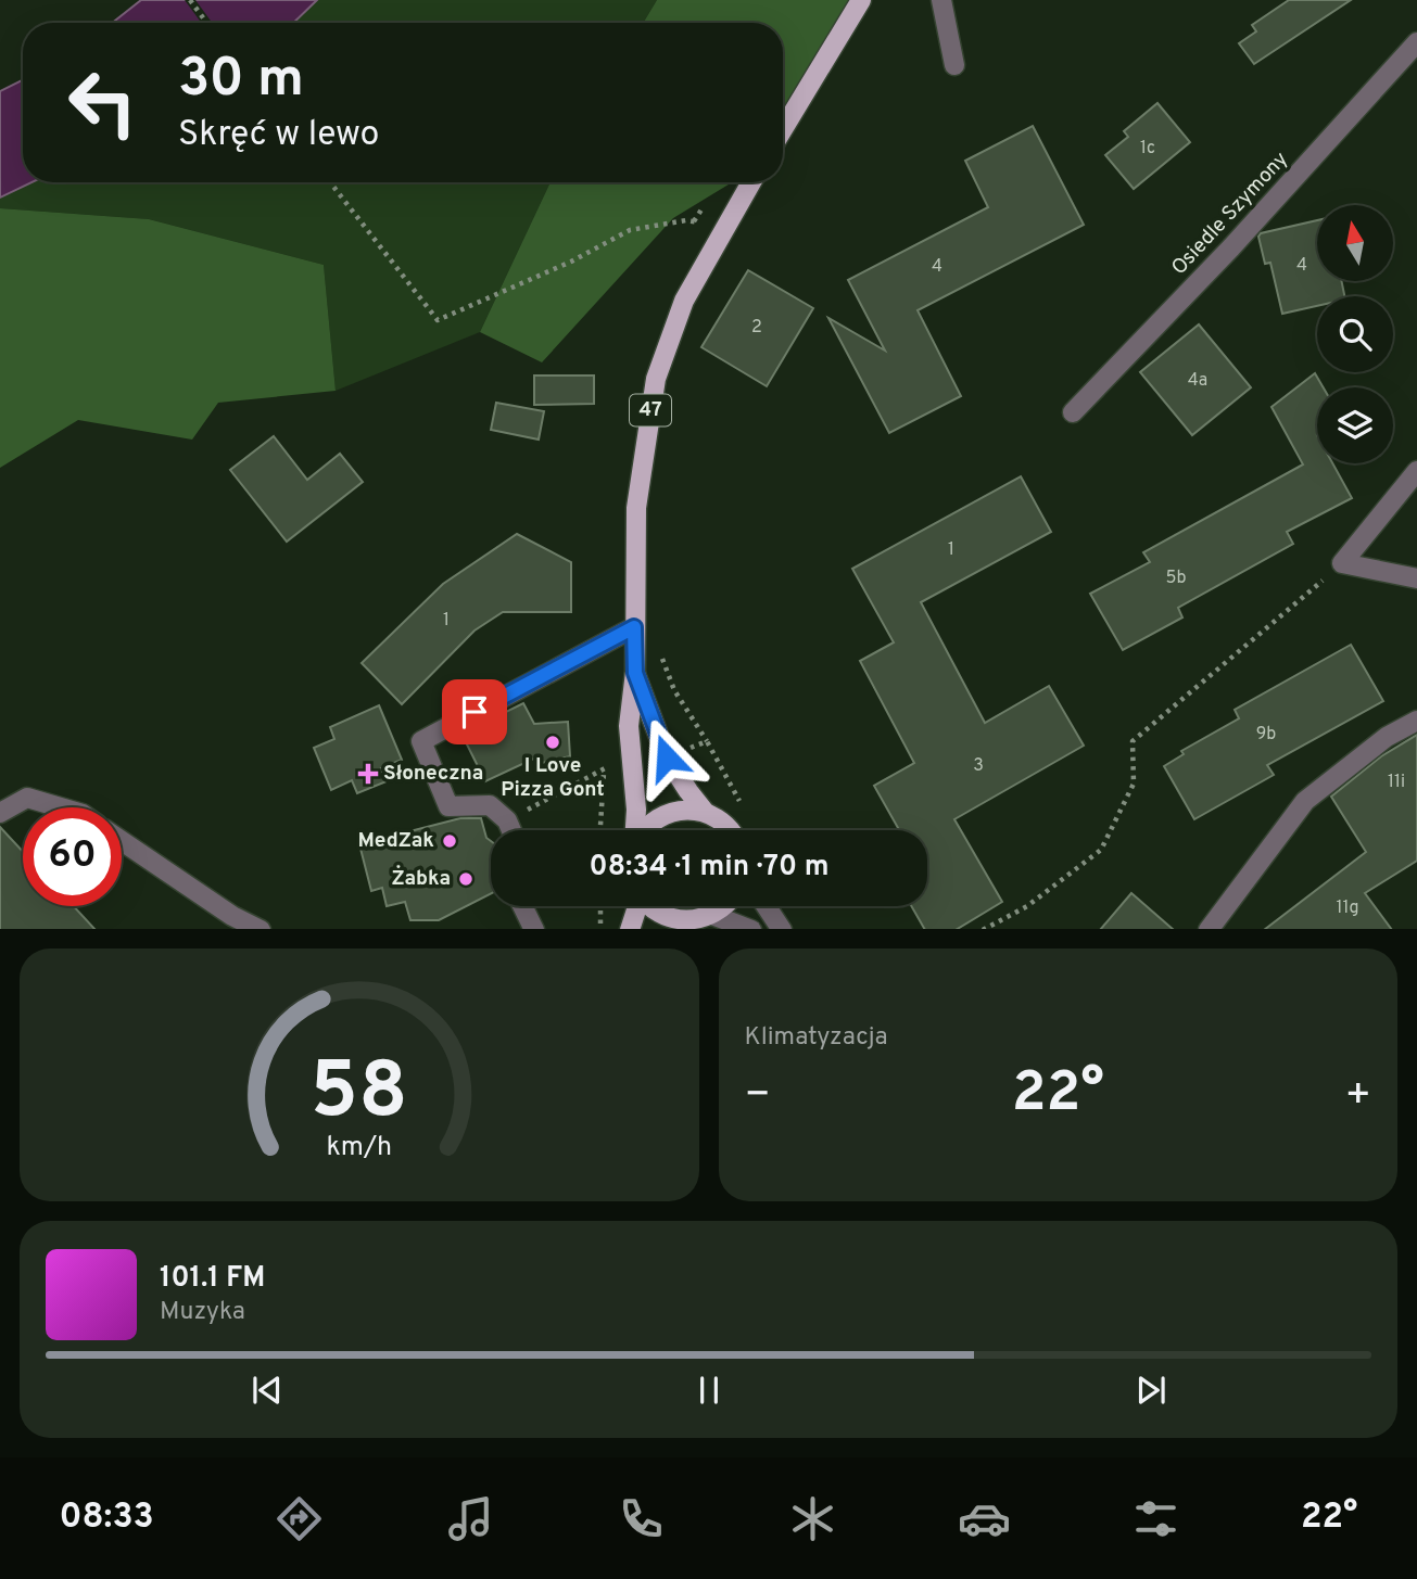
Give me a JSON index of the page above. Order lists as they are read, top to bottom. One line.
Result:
{"streets":{"main road":["47"],"street":["Osiedle Szymony"]},"places":{"other":["I Love Pizza Gont","MedZak","Żabka"],"health":["Słoneczna"]},"house_numbers":["1c","4","4","2","4a","1","5b","1","9b","3","11i","11g"],"north":"top","page":{"turn":["30 m","Skręć w lewo"],"limit":"60","trip":"08:34 · 1 min · 70 m","tile":"Klimatyzacja","heat":["−","22°","+"],"song":["101.1 FM","Muzyka"],"tabs":["08:33","22°"],"gauge":["58","km/h"]}}
